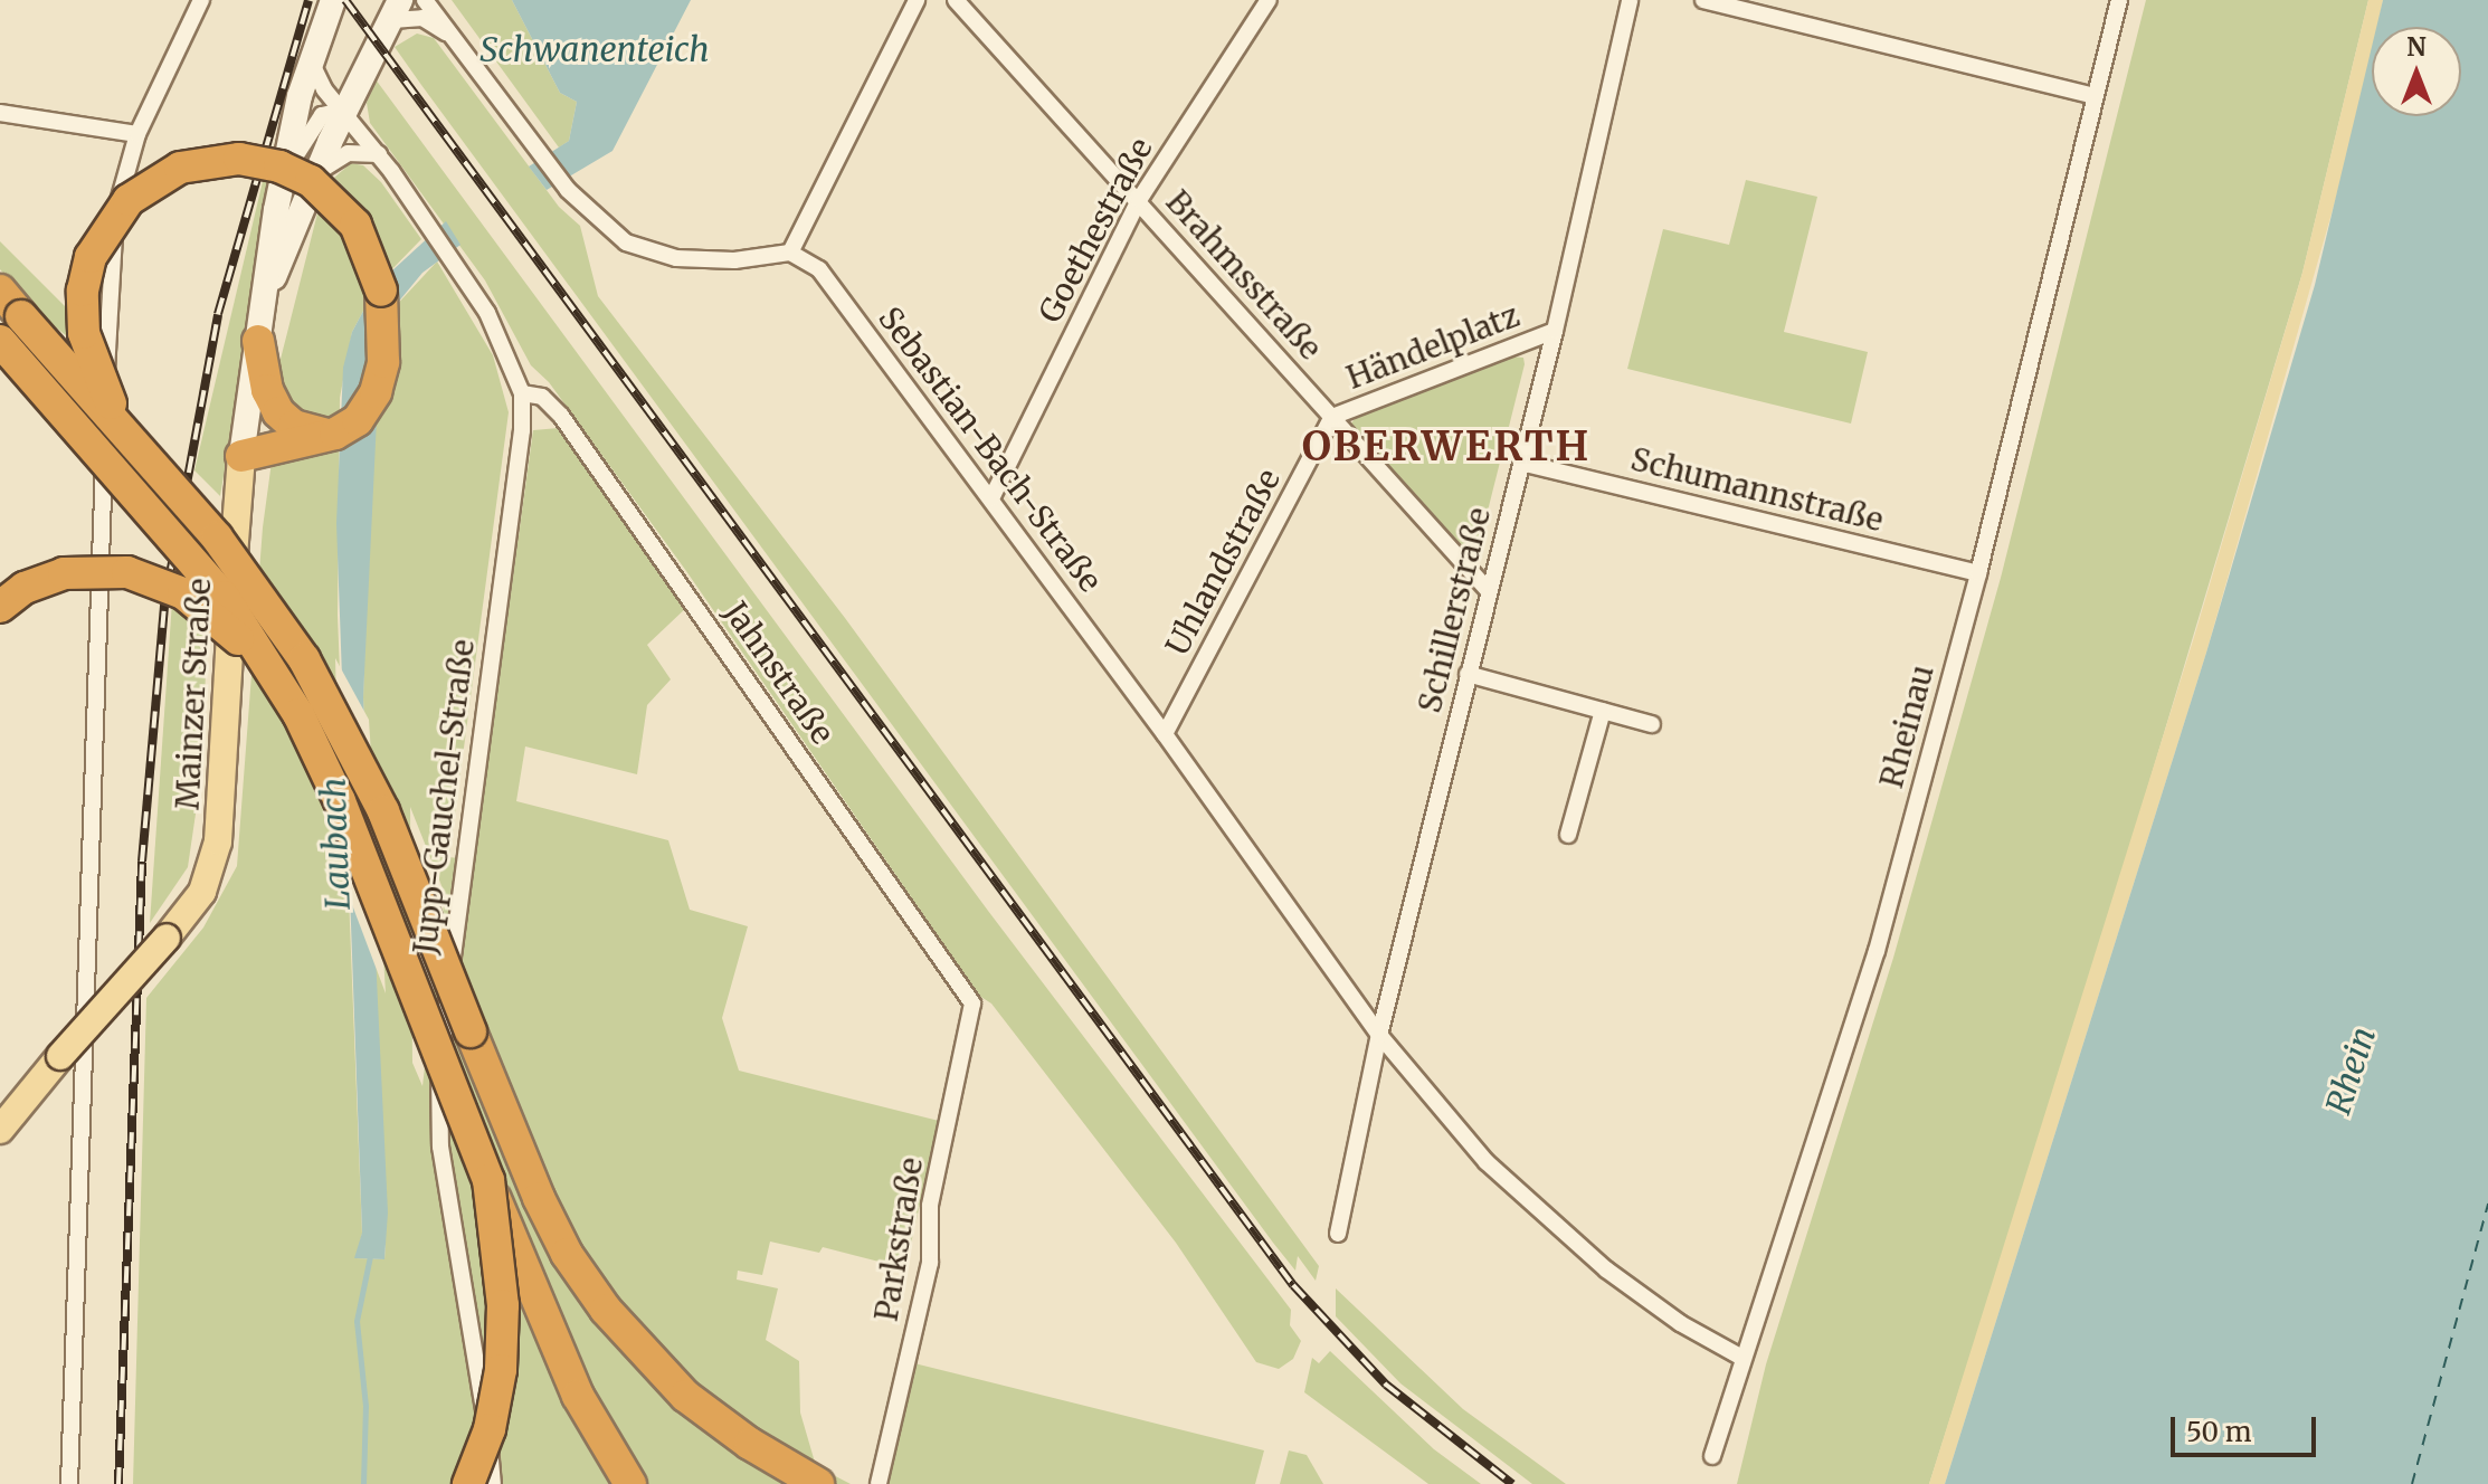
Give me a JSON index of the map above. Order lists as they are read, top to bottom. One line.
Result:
{"streets":{"main road":["Mainzer Straße"],"street":["Goethestraße","Brahmsstraße","Händelplatz","Sebastian-Bach-Straße","Schumannstraße","Uhlandstraße","Schillerstraße","Jahnstraße","Rheinau","Jupp-Gauchel-Straße","Parkstraße"]},"crossings":[["Goethestraße","Brahmsstraße"],["Goethestraße","Sebastian-Bach-Straße"],["Brahmsstraße","Händelplatz"],["Brahmsstraße","Uhlandstraße"],["Brahmsstraße","Schillerstraße"],["Händelplatz","Uhlandstraße"],["Händelplatz","Schillerstraße"],["Sebastian-Bach-Straße","Uhlandstraße"],["Sebastian-Bach-Straße","Schillerstraße"],["Sebastian-Bach-Straße","Rheinau"],["Schumannstraße","Schillerstraße"],["Schumannstraße","Rheinau"],["Jahnstraße","Jupp-Gauchel-Straße"],["Jahnstraße","Parkstraße"],["Mainzer Straße","Jupp-Gauchel-Straße"]],"districts":["OBERWERTH"],"water":["Schwanenteich","Laubach","Rhein"],"scale_bar":"50 m","north":"top"}
